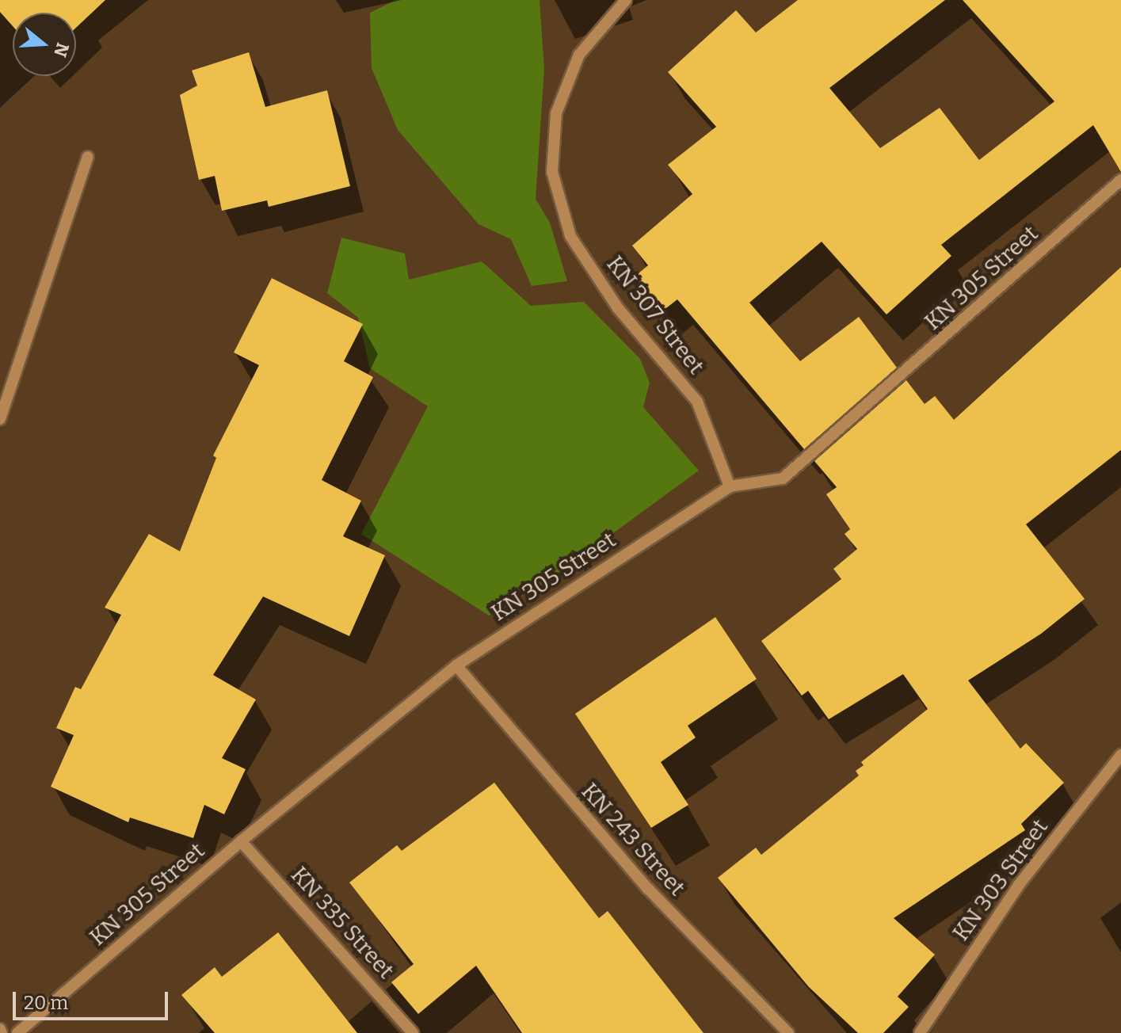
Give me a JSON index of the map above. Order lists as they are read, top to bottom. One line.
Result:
{"streets":{"street":["KN 305 Street","KN 307 Street","KN 243 Street","KN 303 Street","KN 335 Street"]},"crossings":[["KN 305 Street","KN 307 Street"],["KN 305 Street","KN 243 Street"],["KN 305 Street","KN 335 Street"]],"scale_bar":"20 m","north":"right"}
